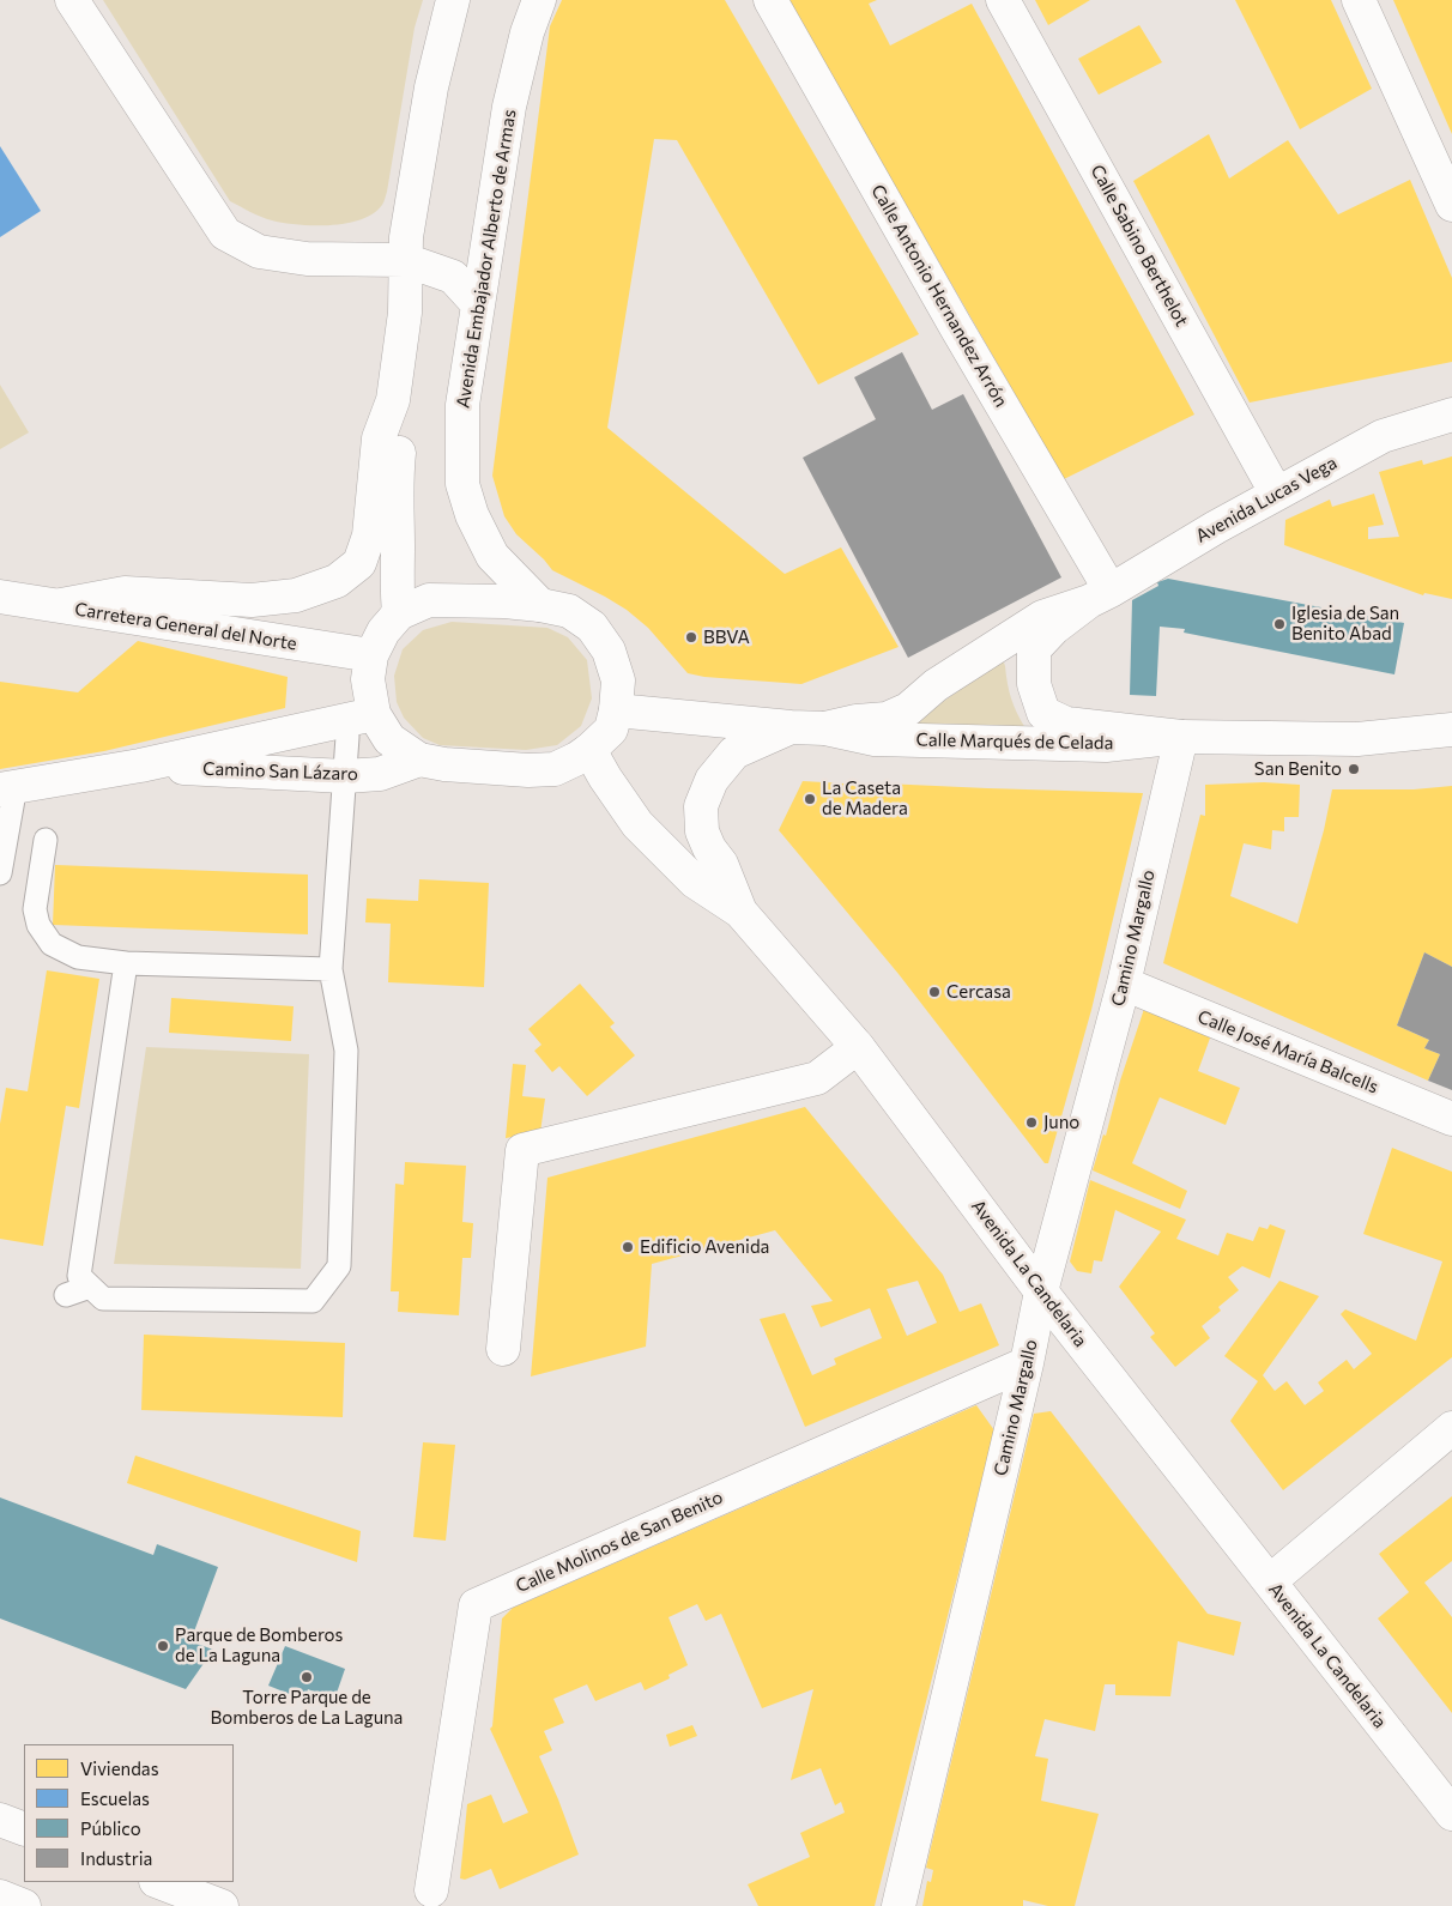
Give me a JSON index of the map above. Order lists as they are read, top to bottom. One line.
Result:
{"streets":{"main road":["Calle Sabino Berthelot","Avenida Embajador Alberto de Armas","Calle Antonio Hernandez Arrón","Avenida Lucas Vega","Carretera General del Norte","Calle Marqués de Celada","Camino San Lázaro","Camino Margallo","Calle José María Balcells","Avenida La Candelaria","Calle Molinos de San Benito"]},"crossings":[["Calle Sabino Berthelot","Avenida Lucas Vega"],["Calle Antonio Hernandez Arrón","Avenida Lucas Vega"],["Avenida Lucas Vega","Calle Marqués de Celada"],["Avenida Lucas Vega","Camino Margallo"],["Calle Marqués de Celada","Camino Margallo"],["Camino Margallo","Calle José María Balcells"],["Camino Margallo","Avenida La Candelaria"],["Camino Margallo","Calle Molinos de San Benito"]],"places":["Iglesia de San Benito Abad","BBVA","San Benito","La Caseta de Madera","Cercasa","Juno","Edificio Avenida","Parque de Bomberos de La Laguna","Torre Parque de Bomberos de La Laguna"],"legend":["Viviendas","Escuelas","Público","Industria"]}
